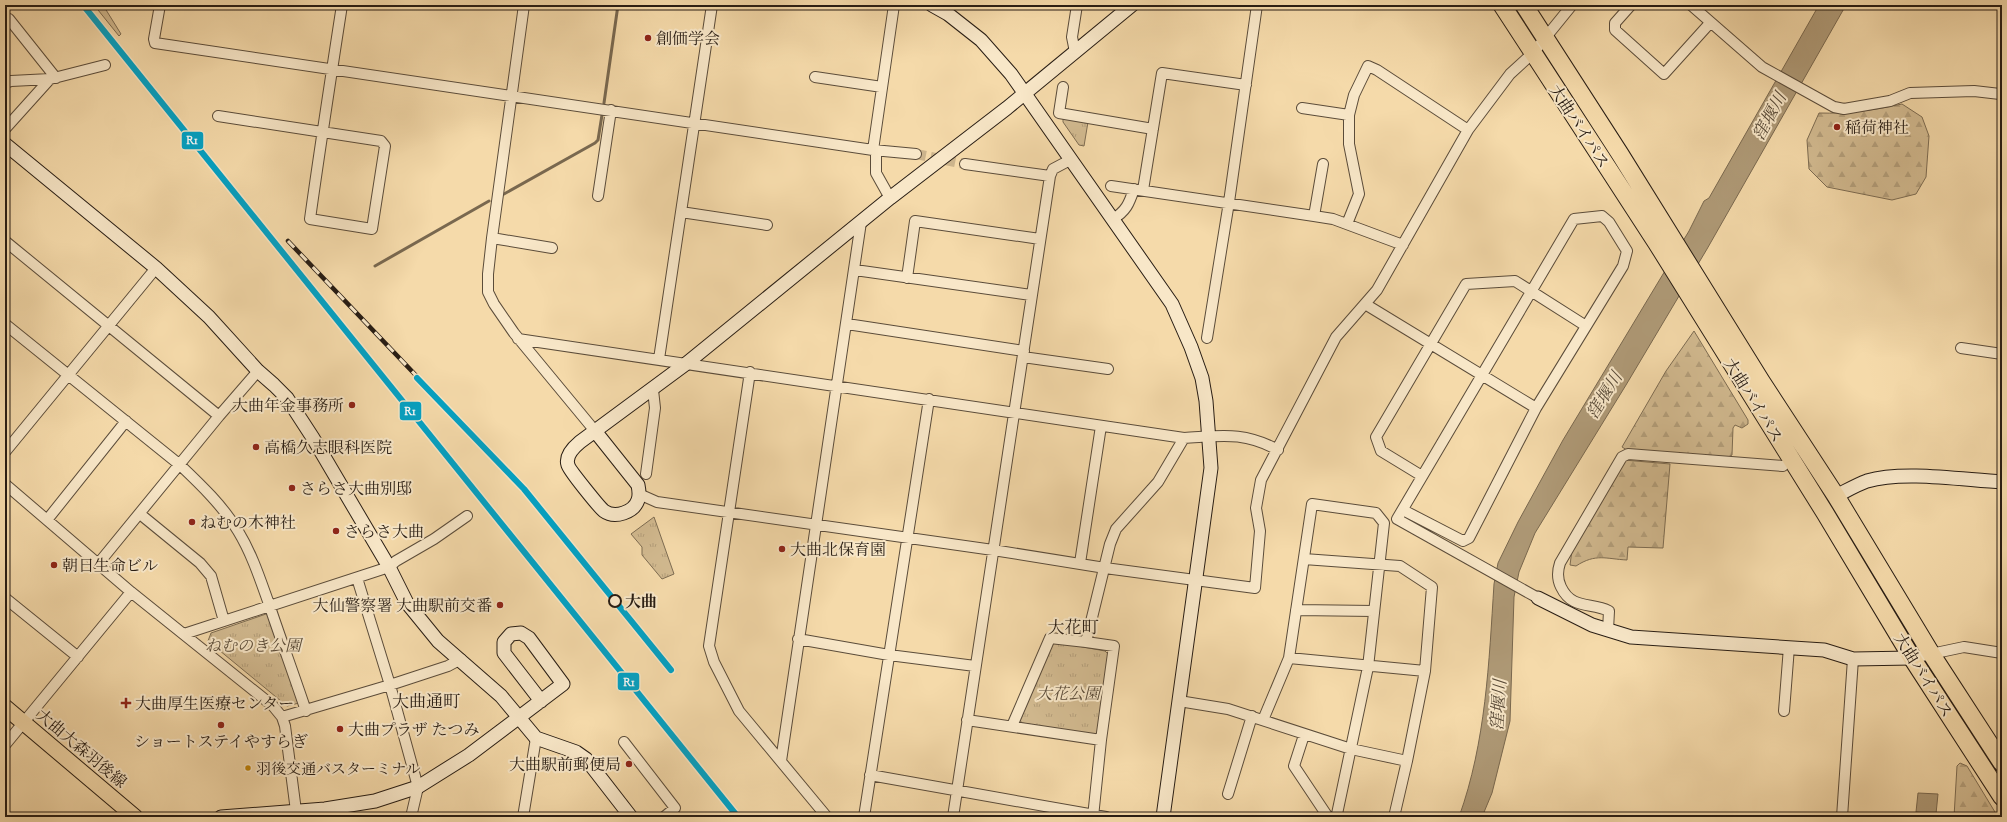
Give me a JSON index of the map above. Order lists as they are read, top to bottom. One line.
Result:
{"streets":{"highway":["大曲バイパス"],"main road":["大曲大森羽後線"]},"districts":["大花町","大曲通町"],"water":["窪堰川"],"parks":["ねむのき公園","大花公園"],"places":{"other":["創価学会","稲荷神社","大曲年金事務所","高橋久志眼科医院","さらさ大曲別邸","ねむの木神社","さらさ大曲","大曲北保育園","朝日生命ビル","大曲","大仙警察署 大曲駅前交番","ショートステイやすらぎ","大曲プラザ たつみ","大曲駅前郵便局","羽後交通バスターミナル"],"health":["大曲厚生医療センター"]},"lines":["transit line R1"]}
